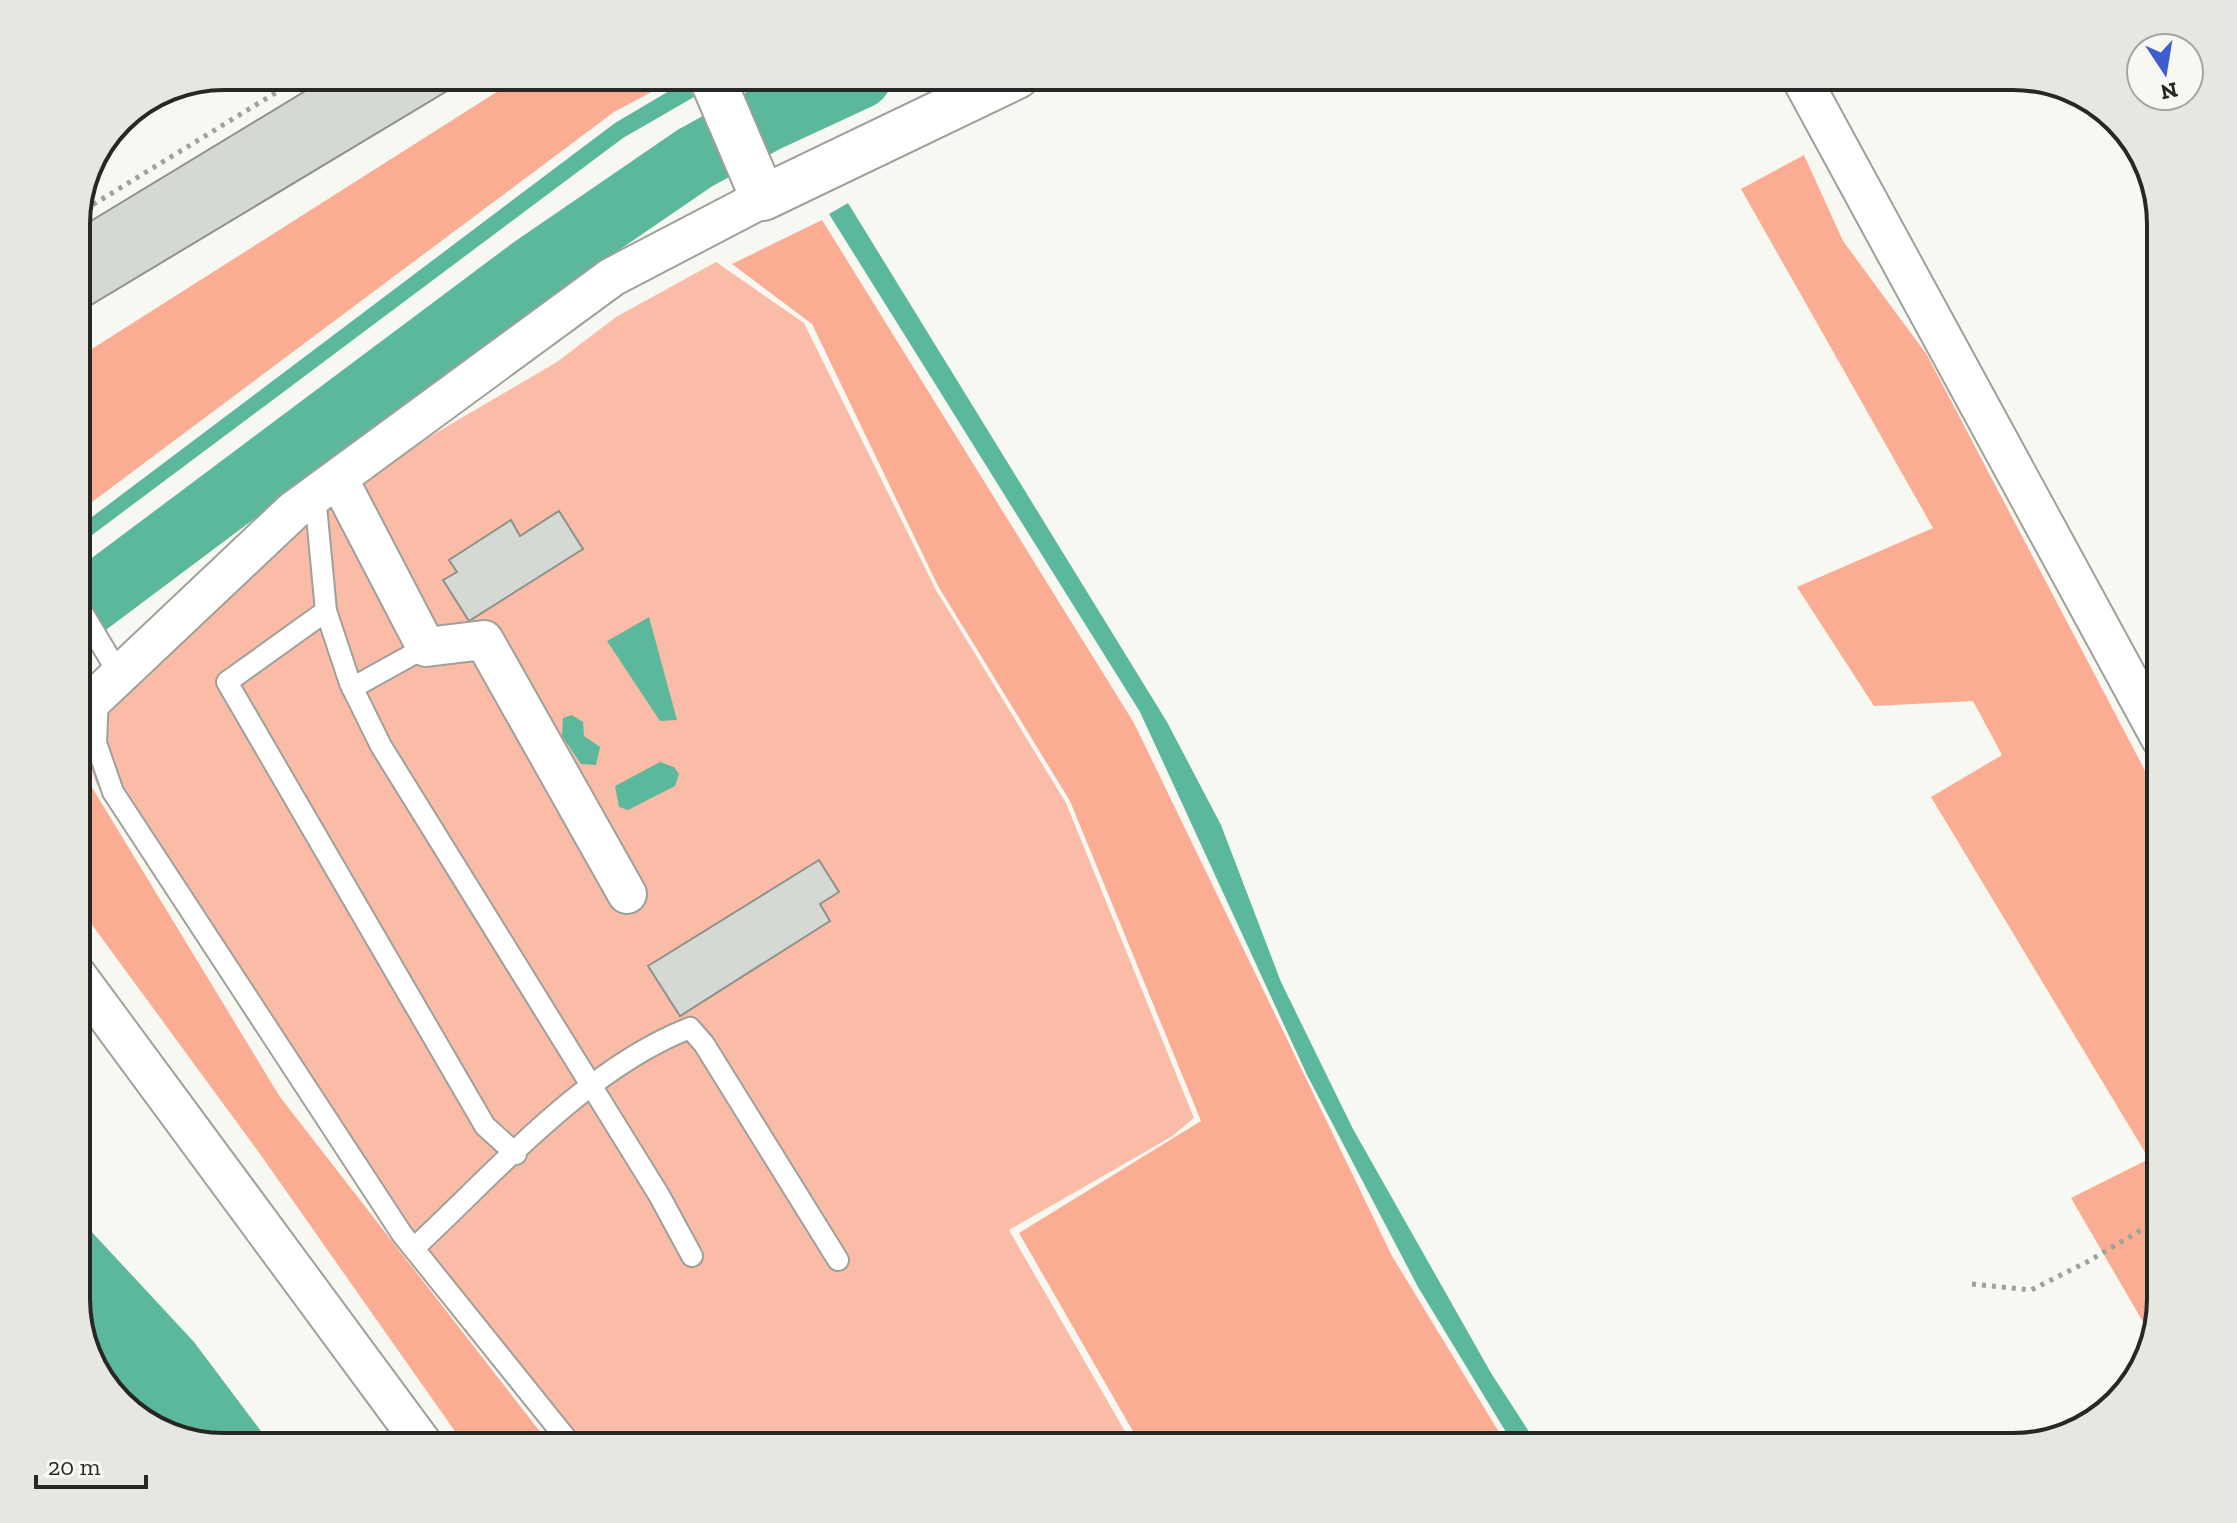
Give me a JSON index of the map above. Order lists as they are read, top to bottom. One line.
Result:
{"scale_bar":"20 m","north":"bottom"}
